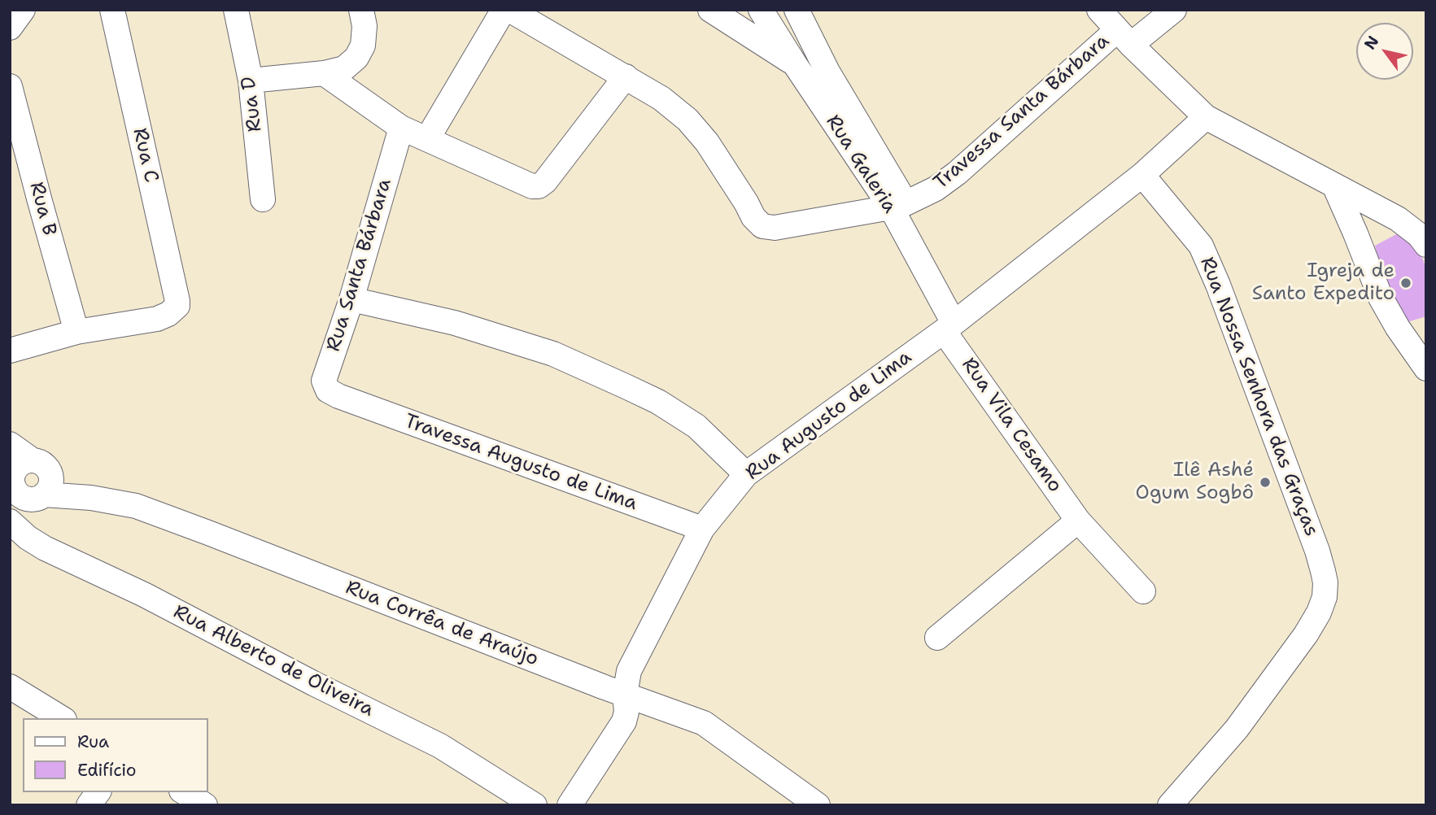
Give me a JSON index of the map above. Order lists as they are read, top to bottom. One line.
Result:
{"streets":{"street":["Rua D","Travessa Santa Bárbara","Rua C","Rua Galeria","Rua B","Rua Santa Bárbara","Rua Nossa Senhora das Graças","Rua Augusto de Lima","Rua Vila Cesamo","Travessa Augusto de Lima","Rua Corrêa de Araújo","Rua Alberto de Oliveira"]},"crossings":[["Travessa Santa Bárbara","Rua Galeria"],["Rua C","Rua B"],["Rua Galeria","Rua Augusto de Lima"],["Rua Galeria","Rua Vila Cesamo"],["Rua Santa Bárbara","Travessa Augusto de Lima"],["Rua Nossa Senhora das Graças","Rua Augusto de Lima"],["Rua Augusto de Lima","Rua Vila Cesamo"],["Rua Augusto de Lima","Travessa Augusto de Lima"],["Rua Augusto de Lima","Rua Corrêa de Araújo"]],"places":["Igreja de Santo Expedito","Ilê Ashé Ogum Sogbô"],"legend":["Rua","Edifício"],"north":"top left"}
